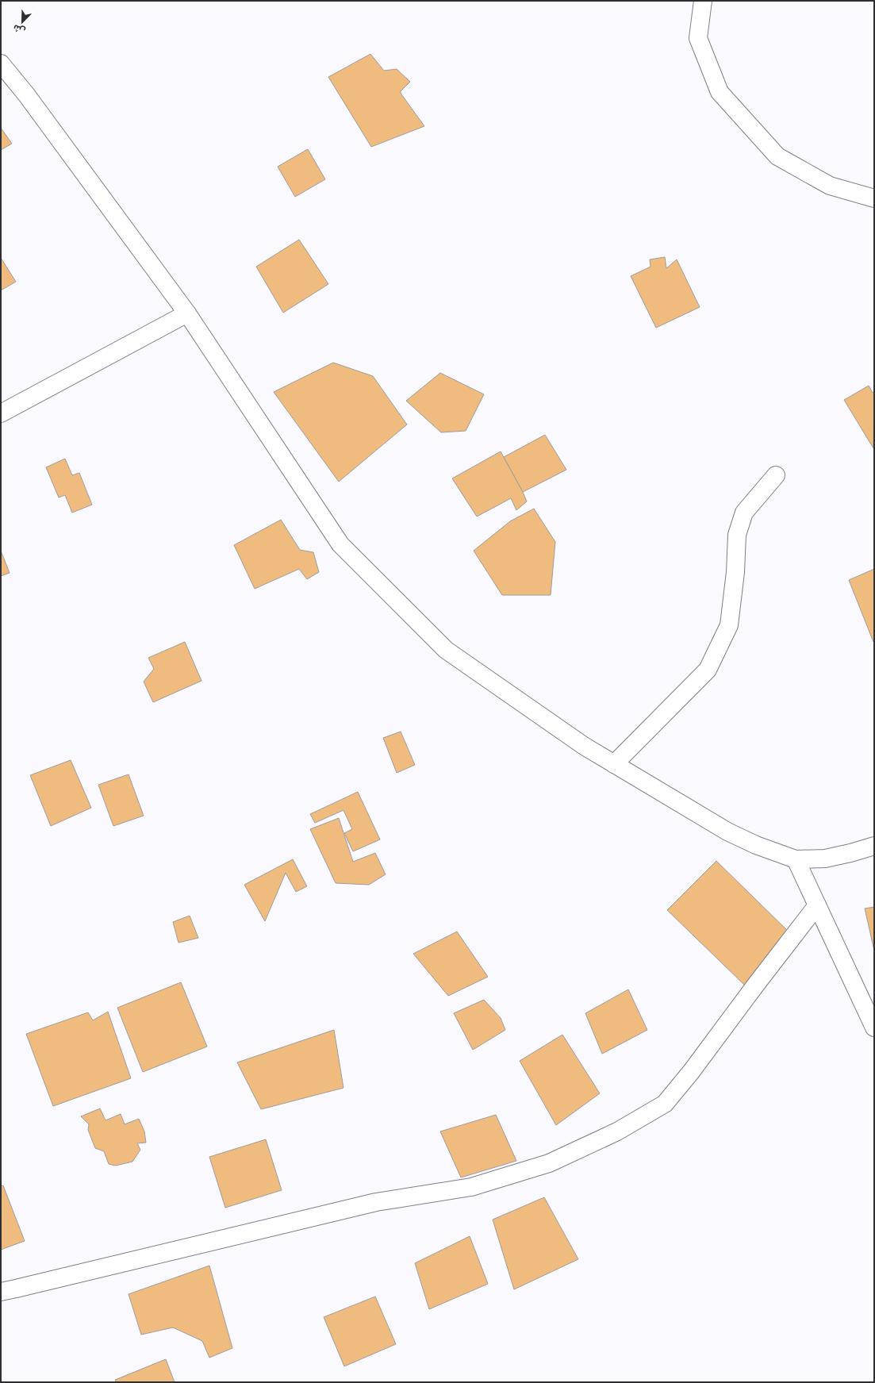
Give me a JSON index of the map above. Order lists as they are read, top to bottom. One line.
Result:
{"north":"bottom left"}
